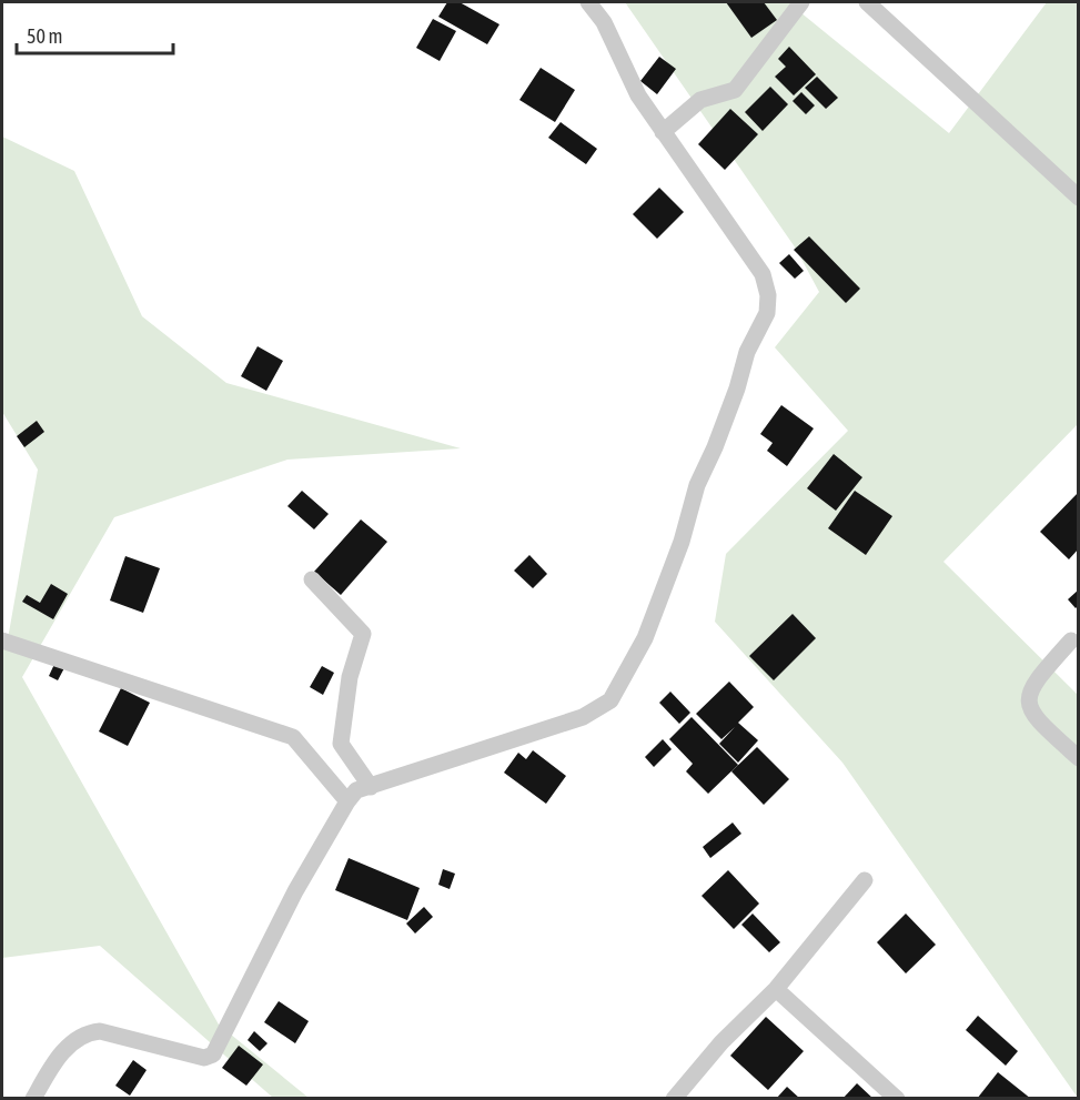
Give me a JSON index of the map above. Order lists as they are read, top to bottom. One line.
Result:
{"scale_bar":"50 m"}
